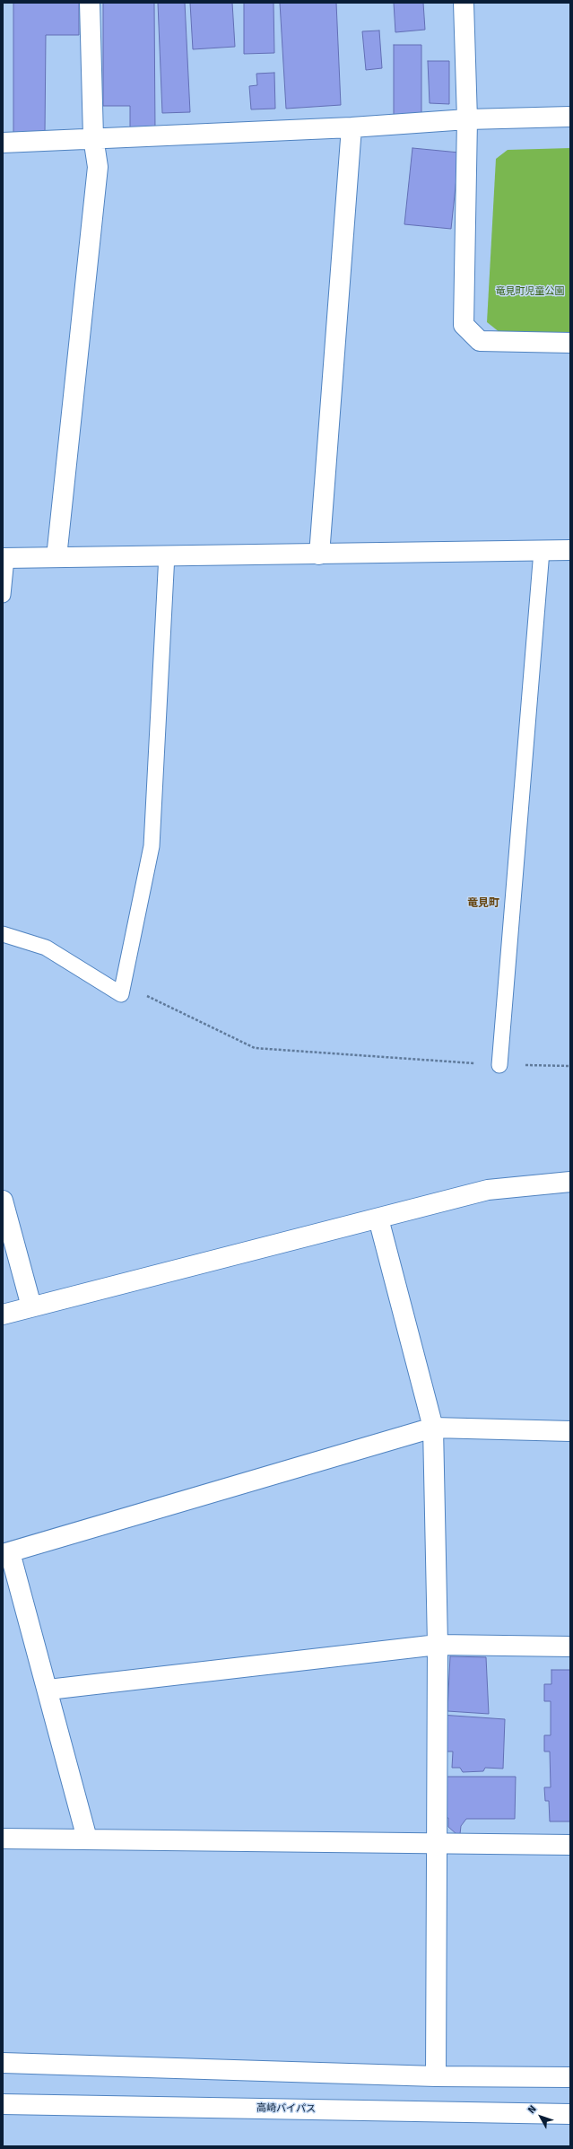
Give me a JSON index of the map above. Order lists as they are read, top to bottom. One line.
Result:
{"streets":{"main road":["高崎バイパス"]},"districts":["竜見町"],"parks":["竜見町児童公園"],"north":"top left"}
